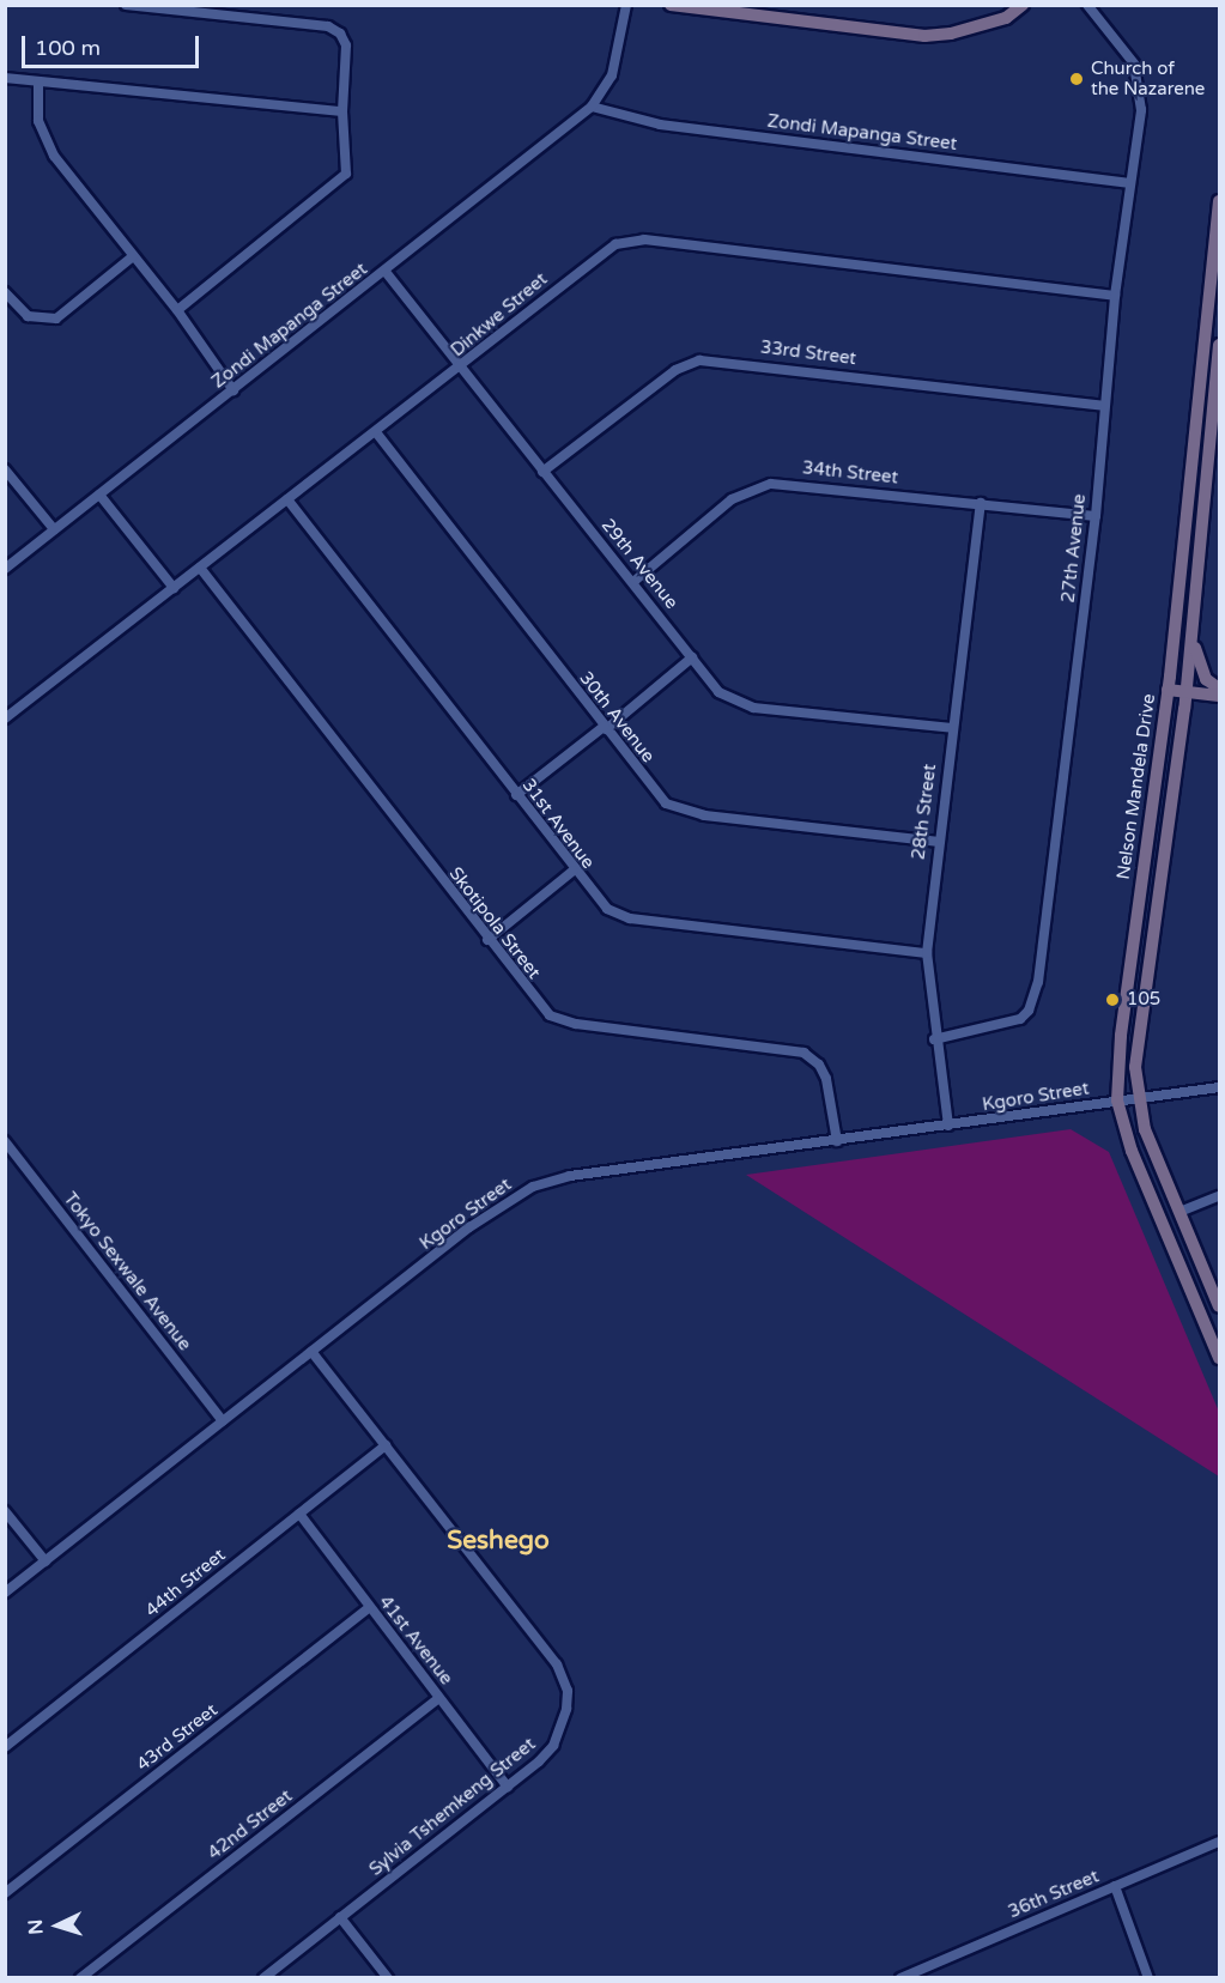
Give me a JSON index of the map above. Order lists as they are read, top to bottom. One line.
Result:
{"streets":{"main road":["Nelson Mandela Drive"],"street":["Zondi Mapanga Street","Dinkwe Street","33rd Street","34th Street","27th Avenue","29th Avenue","30th Avenue","28th Street","31st Avenue","Skotipola Street","Kgoro Street","Tokyo Sexwale Avenue","44th Street","41st Avenue","43rd Street","Sylvia Tshemkeng Street","42nd Street","36th Street"]},"crossings":[["Zondi Mapanga Street","27th Avenue"],["Zondi Mapanga Street","29th Avenue"],["Dinkwe Street","27th Avenue"],["Dinkwe Street","29th Avenue"],["Dinkwe Street","30th Avenue"],["Dinkwe Street","31st Avenue"],["Dinkwe Street","Skotipola Street"],["33rd Street","27th Avenue"],["33rd Street","29th Avenue"],["34th Street","27th Avenue"],["34th Street","29th Avenue"],["34th Street","28th Street"],["27th Avenue","28th Street"],["29th Avenue","28th Street"],["30th Avenue","28th Street"],["Nelson Mandela Drive","Kgoro Street"],["28th Street","31st Avenue"],["28th Street","Kgoro Street"],["Skotipola Street","Kgoro Street"],["Kgoro Street","Tokyo Sexwale Avenue"],["Kgoro Street","Sylvia Tshemkeng Street"],["44th Street","41st Avenue"],["44th Street","Sylvia Tshemkeng Street"],["41st Avenue","43rd Street"],["41st Avenue","Sylvia Tshemkeng Street"],["41st Avenue","42nd Street"]],"districts":["Seshego"],"places":["Church of the Nazarene","105"],"scale_bar":"100 m","north":"left"}
